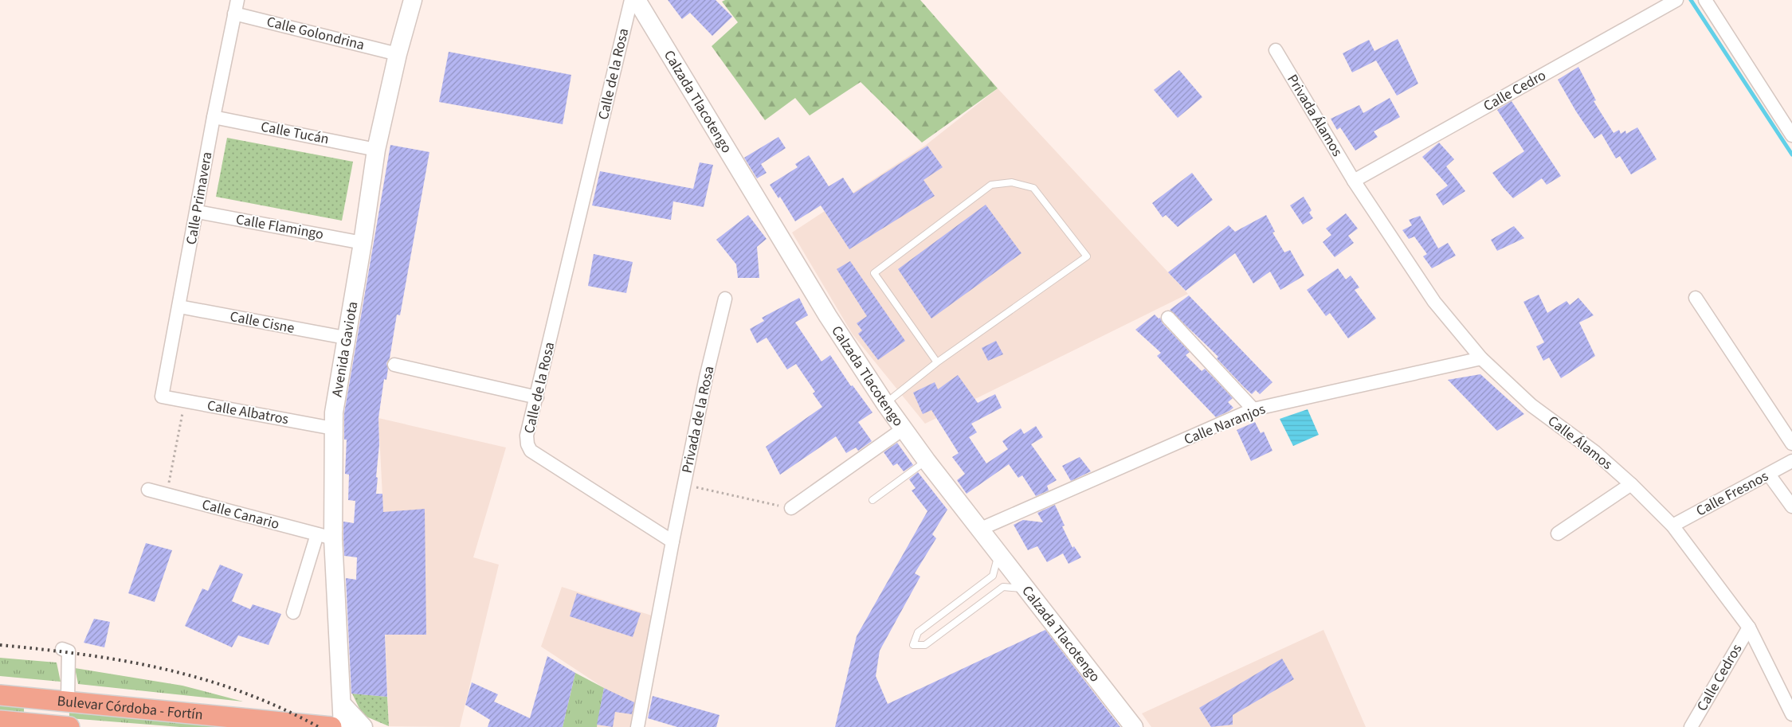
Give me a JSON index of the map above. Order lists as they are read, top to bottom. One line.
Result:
{"streets":{"main road":["Bulevar Córdoba - Fortín"],"street":["Calle Golondrina","Calle de la Rosa","Calle Cedro","Calzada Tlacotengo","Privada Álamos","Calle Tucán","Calle Primavera","Calle Flamingo","Calle Cisne","Avenida Gaviota","Calle Albatros","Privada de la Rosa","Calle Naranjos","Calle Álamos","Calle Fresnos","Calle Canario","Calle Cedros"]},"crossings":[["Calle Golondrina","Calle Primavera"],["Calle Golondrina","Avenida Gaviota"],["Calle de la Rosa","Privada de la Rosa"],["Calle Cedro","Privada Álamos"],["Calle Cedro","Calle Álamos"],["Calzada Tlacotengo","Calle Naranjos"],["Privada Álamos","Calle Álamos"],["Calle Tucán","Calle Primavera"],["Calle Tucán","Avenida Gaviota"],["Calle Primavera","Calle Flamingo"],["Calle Primavera","Calle Cisne"],["Calle Primavera","Calle Albatros"],["Calle Flamingo","Avenida Gaviota"],["Calle Cisne","Avenida Gaviota"],["Avenida Gaviota","Calle Albatros"],["Avenida Gaviota","Calle Canario"],["Calle Naranjos","Calle Álamos"],["Calle Álamos","Calle Fresnos"],["Calle Álamos","Calle Cedros"]]}
